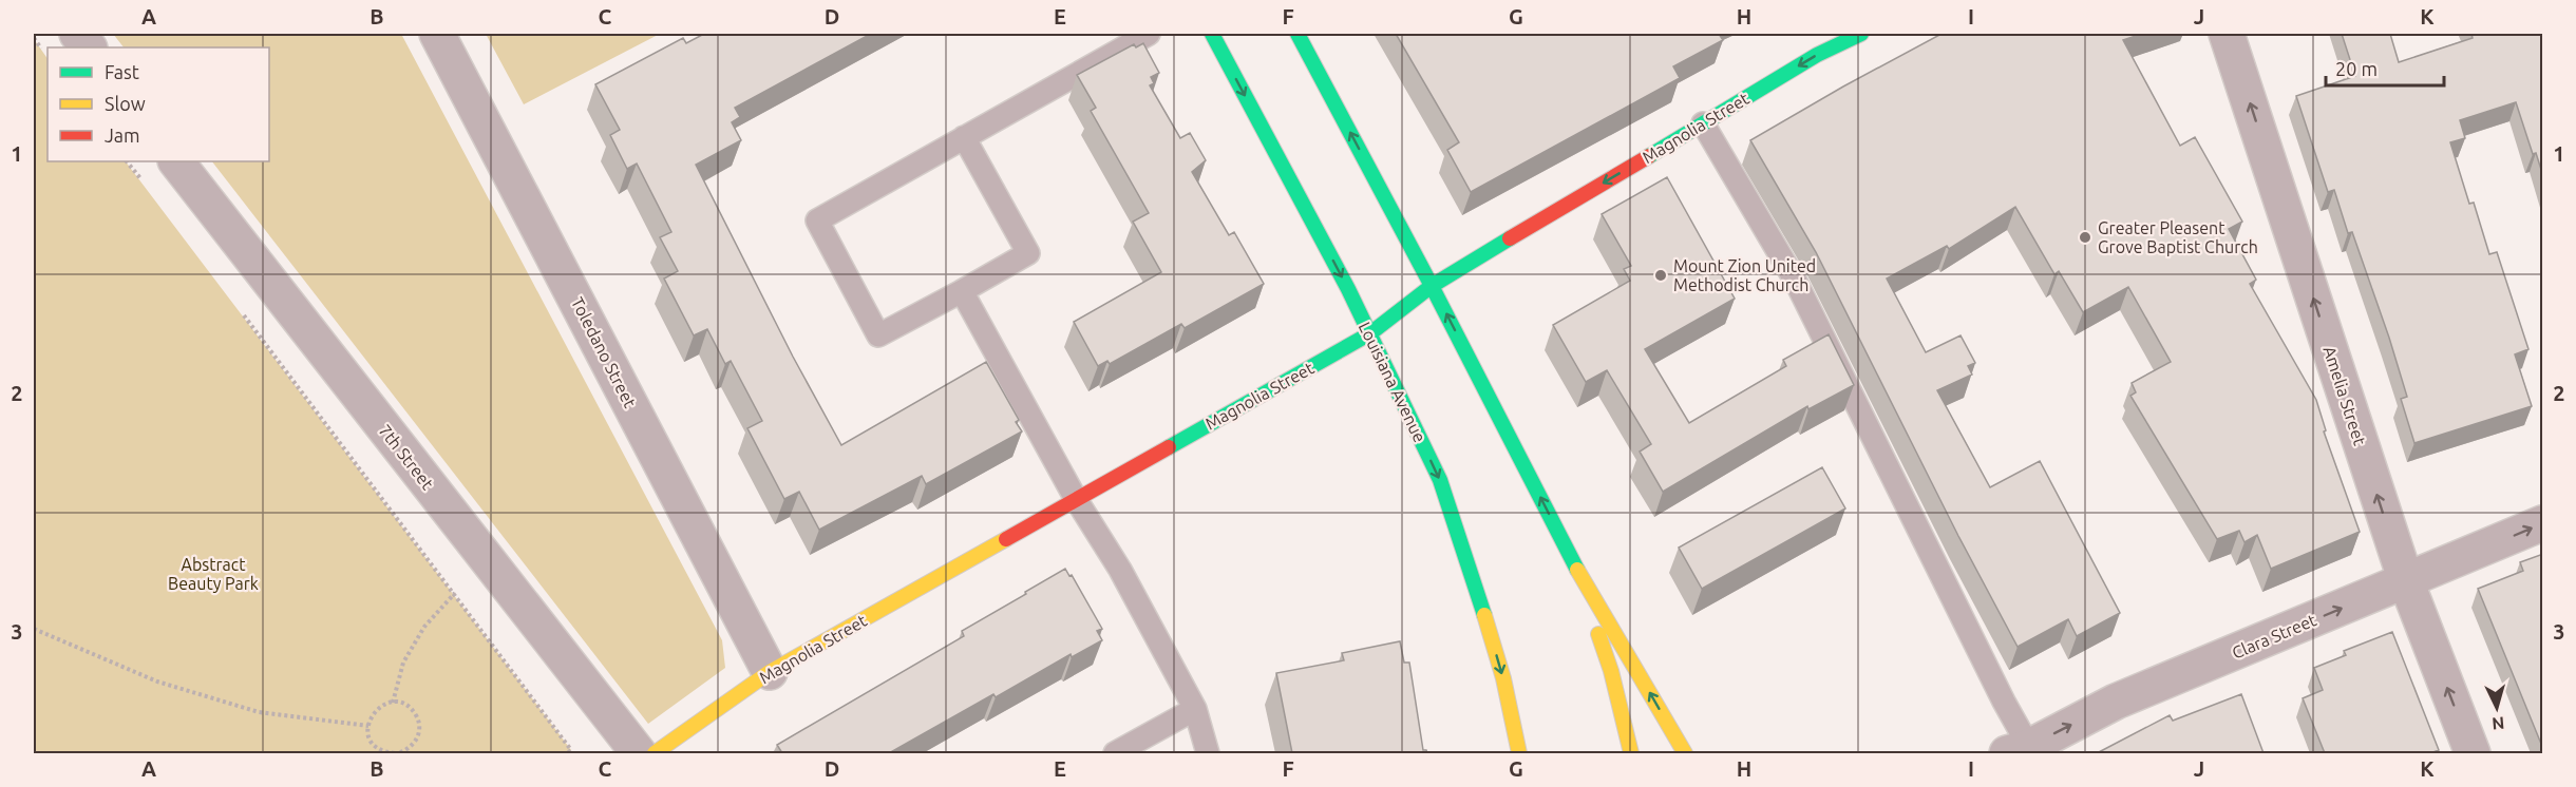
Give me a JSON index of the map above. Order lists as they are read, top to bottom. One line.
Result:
{"streets":{"street":["Magnolia Street","Toledano Street","Louisiana Avenue","Amelia Street","7th Street","Clara Street"]},"crossings":[["Magnolia Street","Toledano Street"],["Magnolia Street","Louisiana Avenue"],["Amelia Street","Clara Street"]],"one_way":["Magnolia Street","Amelia Street","Clara Street"],"parks":["Abstract Beauty Park"],"places":["Greater Pleasent Grove Baptist Church","Mount Zion United Methodist Church"],"legend":["Fast","Slow","Jam"],"scale_bar":"20 m","north":"bottom","grid":{"columns":["A","B","C","D","E","F","G","H","I","J","K"],"rows":["1","2","3"]}}
